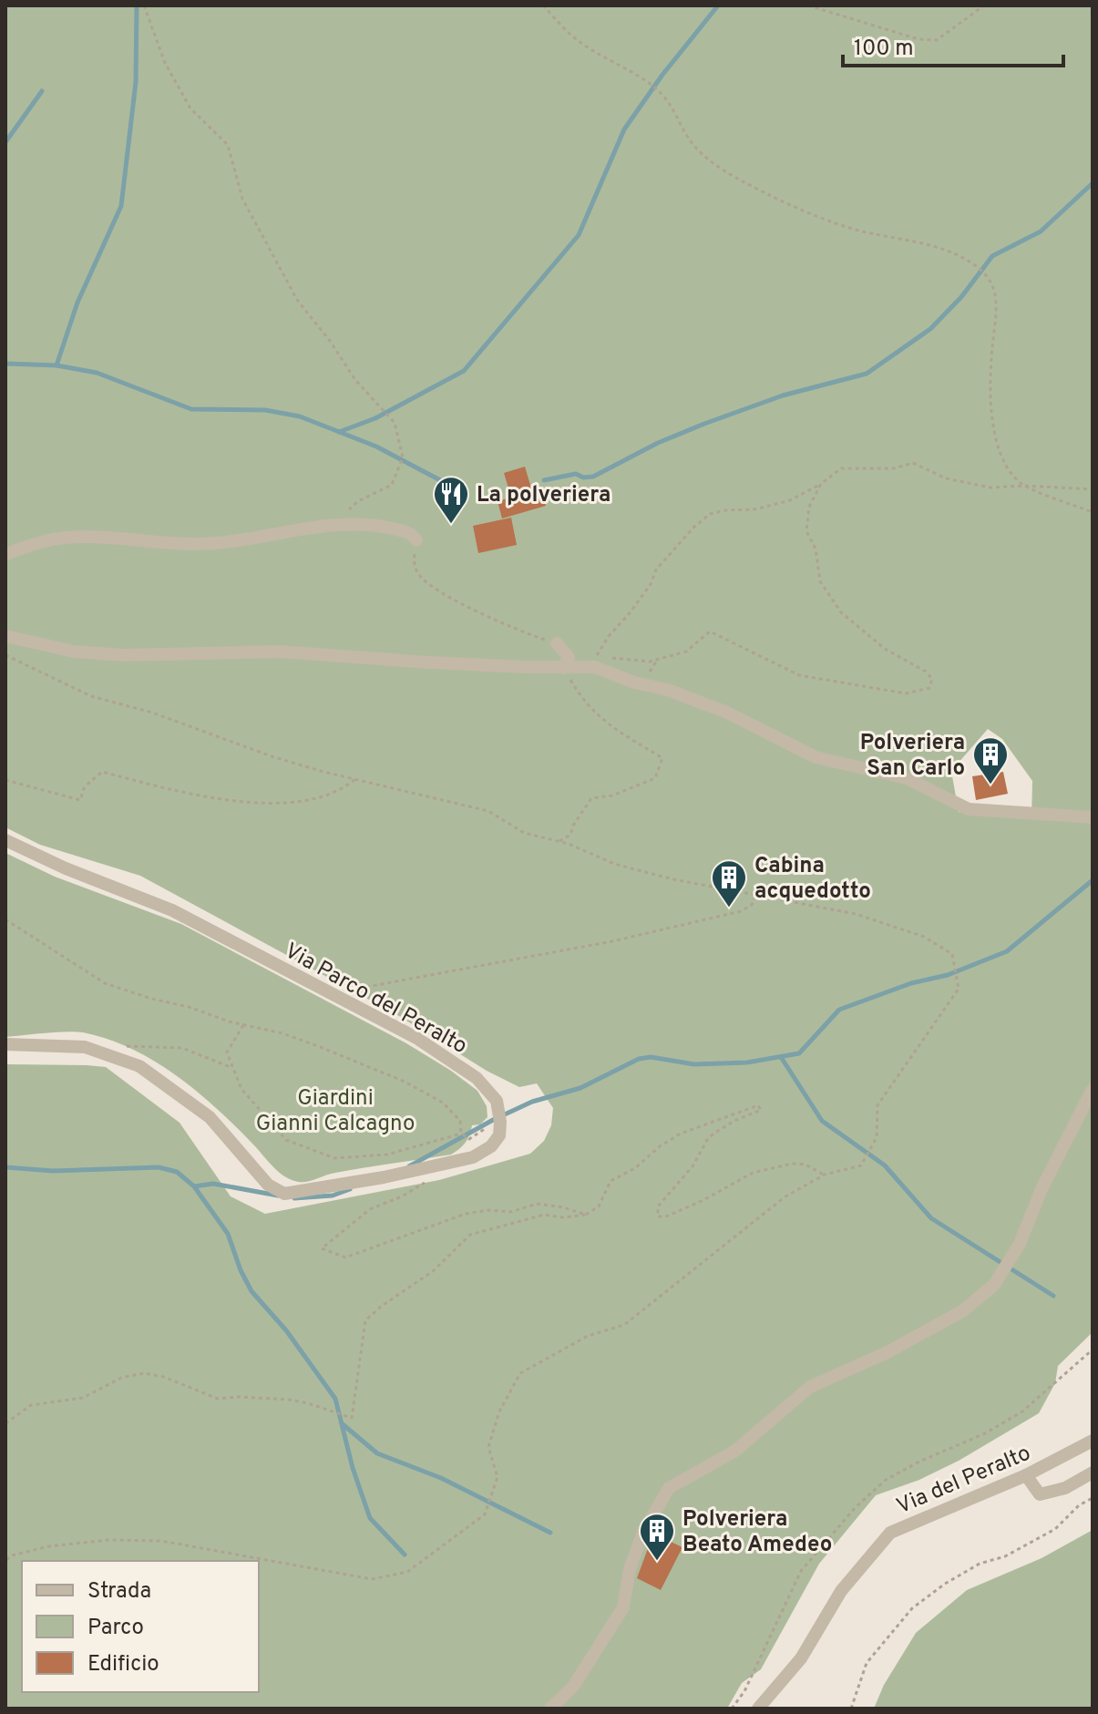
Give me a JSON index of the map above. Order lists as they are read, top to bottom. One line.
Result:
{"streets":{"street":["Via Parco del Peralto","Via del Peralto"]},"parks":["Giardini Gianni Calcagno"],"places":{"restaurant":["La polveriera"],"building":["Polveriera San Carlo","Cabina acquedotto","Polveriera Beato Amedeo"]},"legend":["Strada","Parco","Edificio"],"scale_bar":"100 m"}
